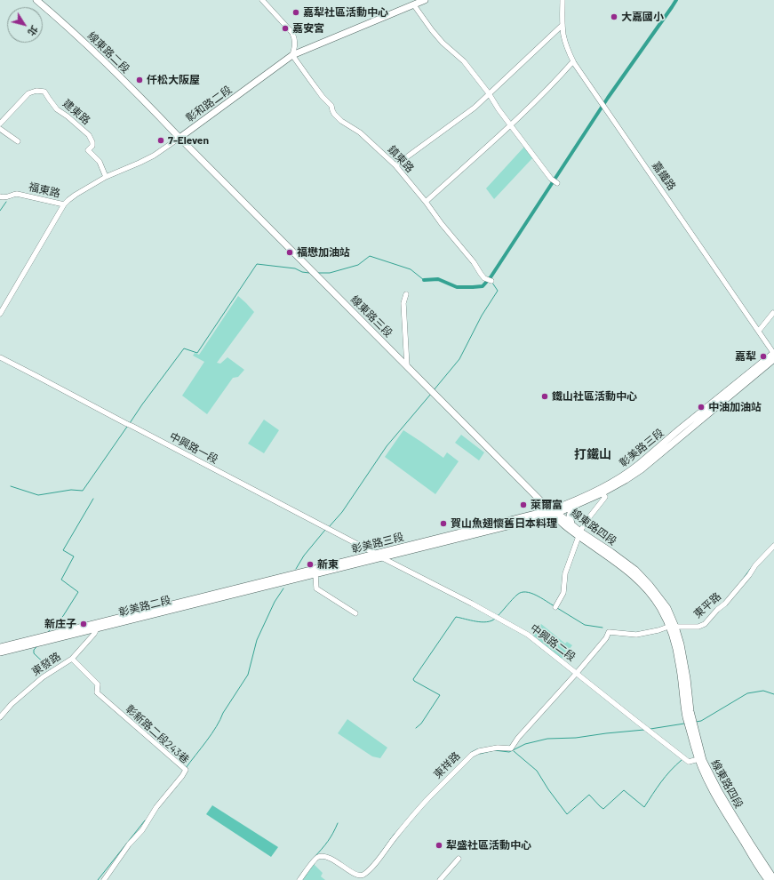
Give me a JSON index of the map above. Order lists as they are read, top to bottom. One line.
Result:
{"streets":{"main road":["線東路二段","彰和路二段","線東路三段","彰美路三段","線東路四段","彰美路二段"],"street":["建東路","鎮東路","嘉鐵路","福東路","中興路一段","東平路","中興路二段","東發路","彰新路二段243巷","東祥路"]},"crossings":[["線東路二段","彰和路二段"],["線東路二段","線東路三段"],["彰和路二段","建東路"],["彰和路二段","鎮東路"],["彰和路二段","福東路"],["彰和路二段","線東路三段"],["嘉鐵路","彰美路三段"],["線東路三段","彰美路三段"],["線東路三段","線東路四段"],["中興路一段","彰美路三段"],["中興路一段","中興路二段"],["彰美路三段","線東路四段"],["彰美路三段","彰美路二段"],["彰美路三段","中興路二段"],["線東路四段","東平路"],["線東路四段","中興路二段"],["東平路","東祥路"],["彰美路二段","東發路"],["中興路二段","東祥路"],["東發路","彰新路二段243巷"]],"districts":["打鐵山"],"places":["嘉犁社區活動中心","大嘉國小","嘉安宮","仟松大阪屋","7-Eleven","福懋加油站","嘉犁","鐵山社區活動中心","中油加油站","萊爾富","賀山魚翅懷舊日本料理","新東","新庄子","犁盛社區活動中心"],"north":"bottom right"}
